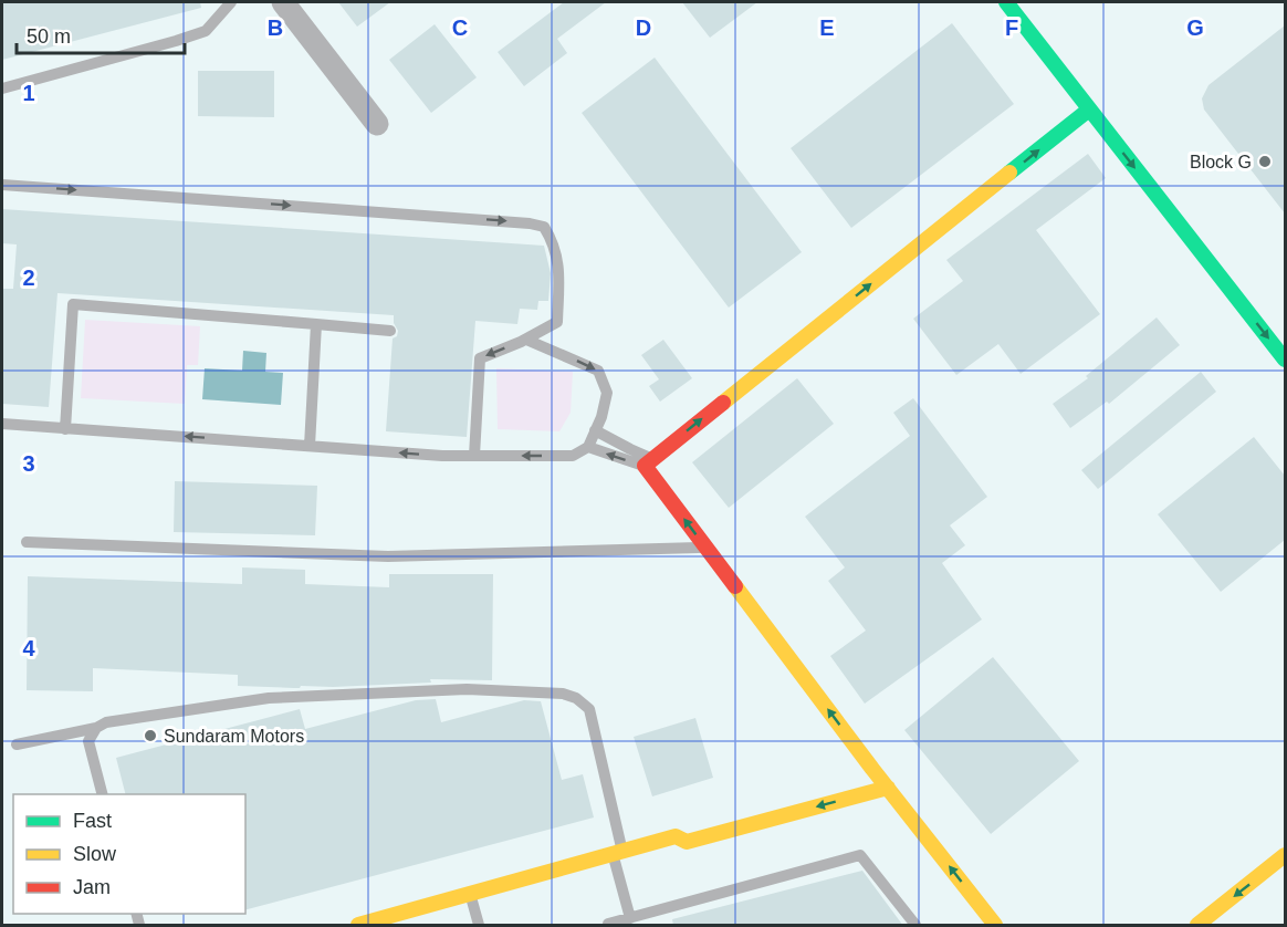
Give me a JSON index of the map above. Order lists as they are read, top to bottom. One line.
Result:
{"places":["Block G","Sundaram Motors"],"legend":["Fast","Slow","Jam"],"scale_bar":"50 m","grid":{"columns":["B","C","D","E","F","G"],"rows":["1","2","3","4"]}}
